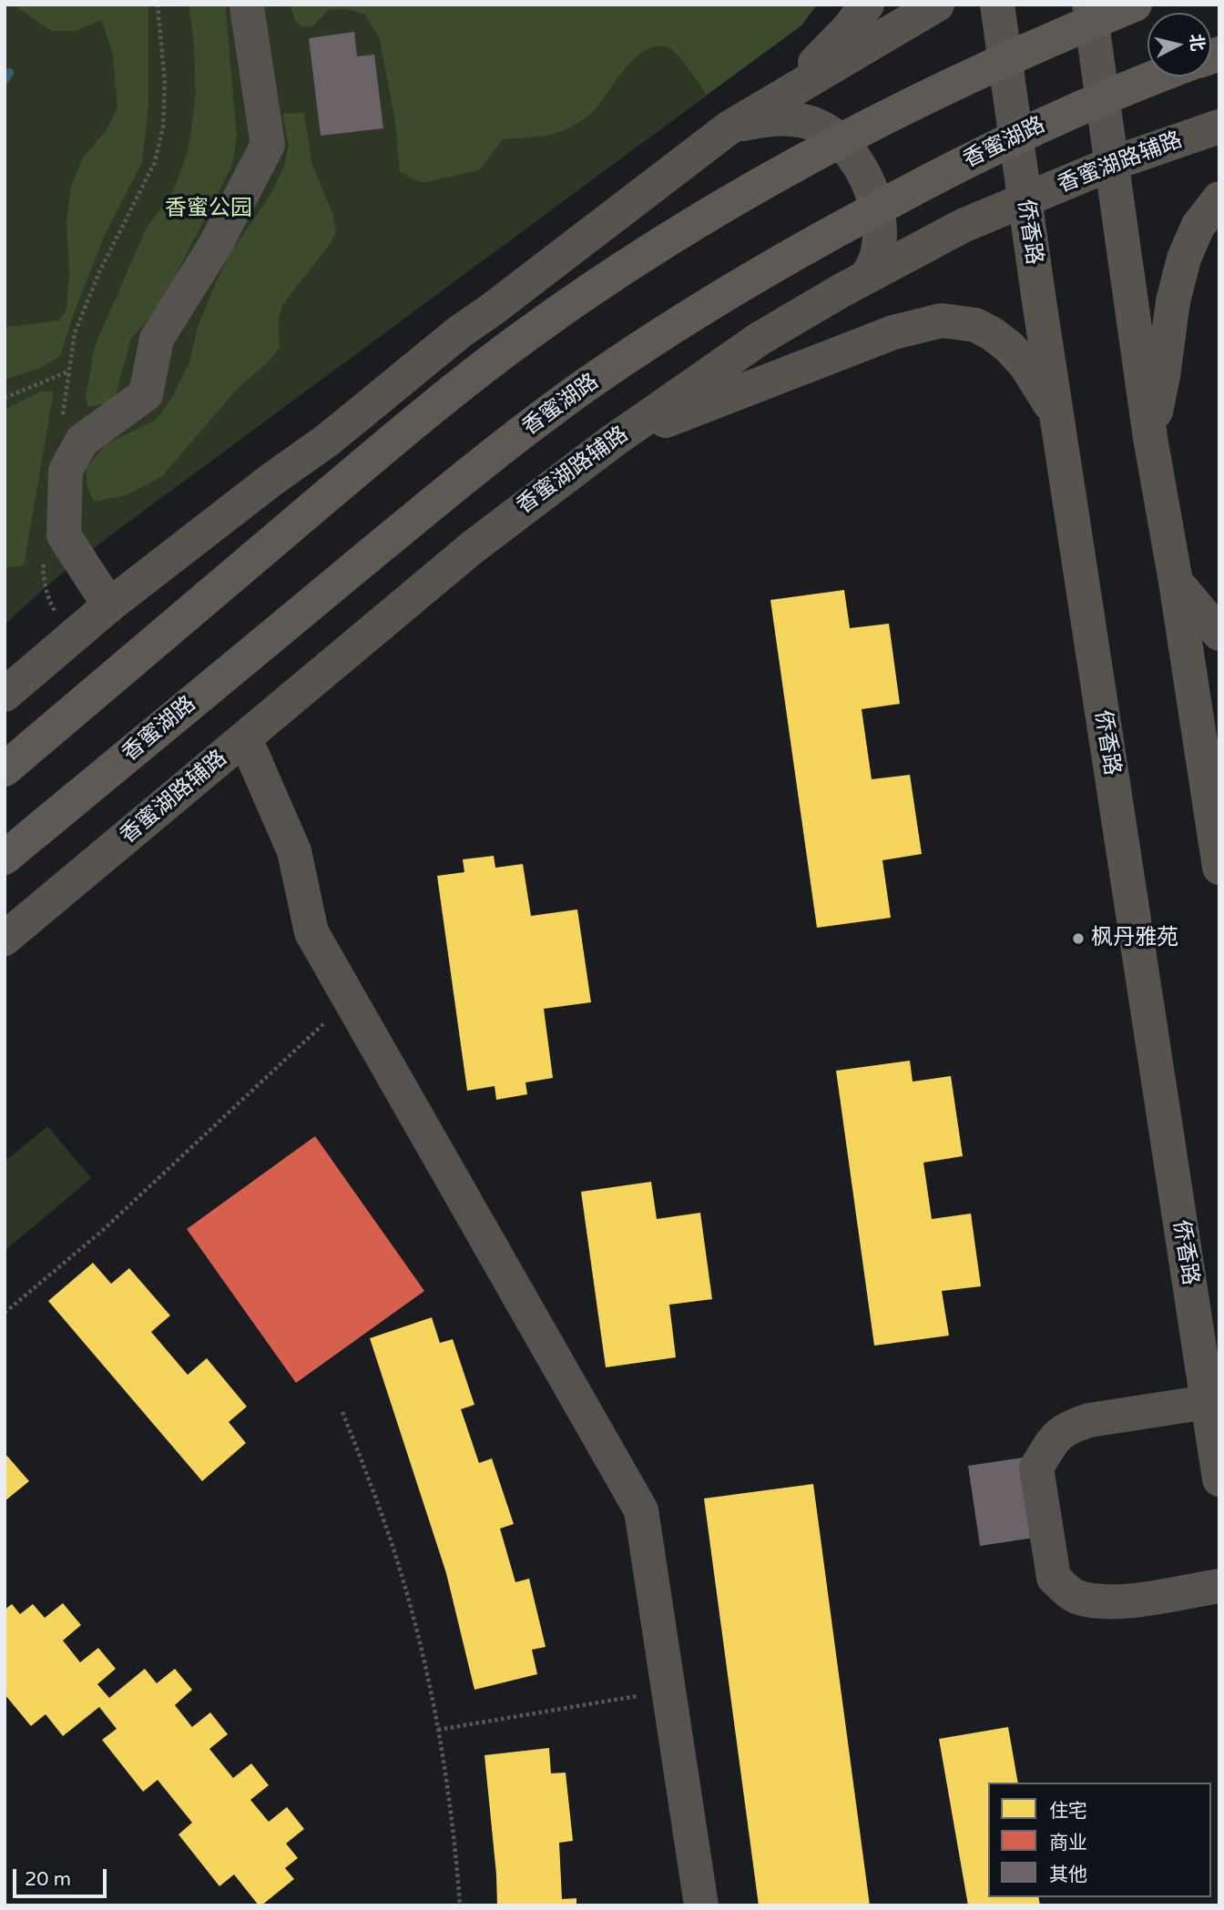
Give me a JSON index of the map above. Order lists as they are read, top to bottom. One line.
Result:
{"streets":{"highway":["香蜜湖路"],"main road":["香蜜湖路辅路","侨香路"]},"crossings":[["香蜜湖路辅路","侨香路"]],"parks":["香蜜公园"],"places":["枫丹雅苑"],"legend":["住宅","商业","其他"],"scale_bar":"20 m","north":"right"}
